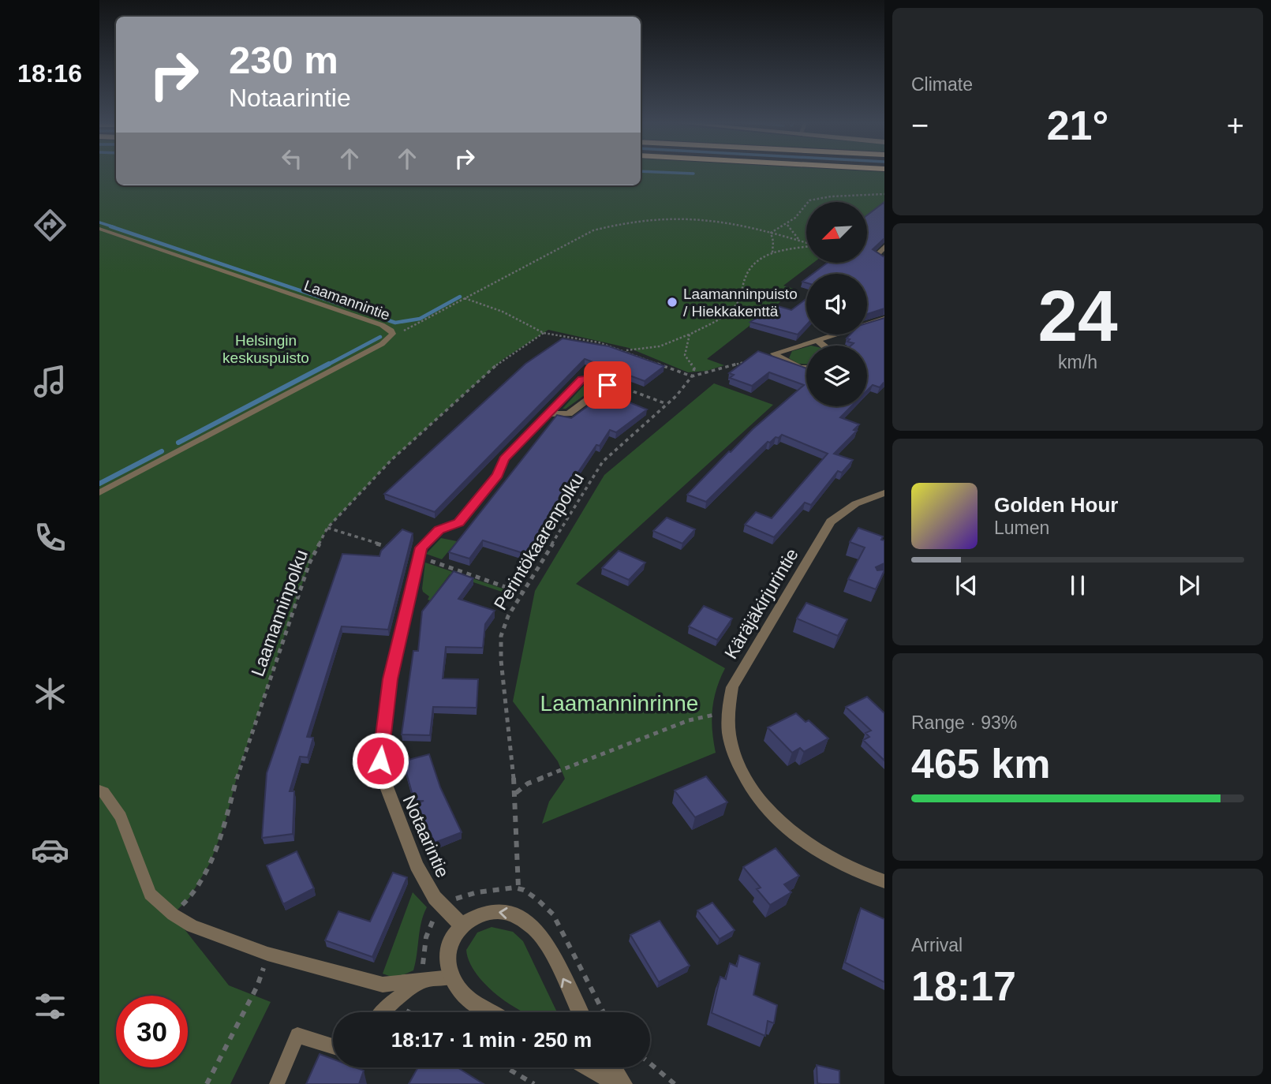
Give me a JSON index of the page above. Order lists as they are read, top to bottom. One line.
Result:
{"streets":{"street":["Käräjäkirjurintie","Notaarintie"],"lane":["Laamannintie"],"path":["Perintökaarenpolku","Laamanninpolku"]},"parks":["Helsingin keskuspuisto","Laamanninrinne"],"places":["Laamanninpuisto / Hiekkakenttä"],"north":"bottom left","page":{"tabs":"18:16","tile":["Climate",["24","km/h"],["Range · 93%","465 km"],["Arrival","18:17"]],"turn":["230 m","Notaarintie"],"heat":["−","21°","+"],"song":["Golden Hour","Lumen"],"limit":"30","trip":"18:17 · 1 min · 250 m"}}
